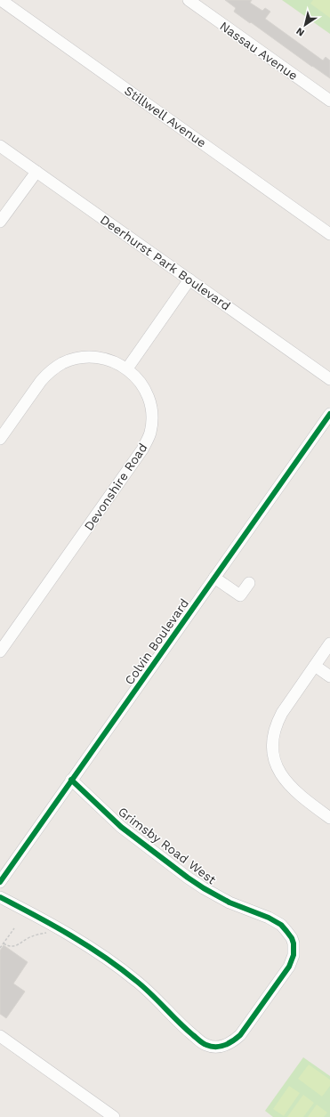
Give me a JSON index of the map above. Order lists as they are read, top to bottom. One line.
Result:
{"streets":{"street":["Nassau Avenue","Stillwell Avenue","Deerhurst Park Boulevard","Devonshire Road","Colvin Boulevard","Grimsby Road West"]},"crossings":[["Colvin Boulevard","Grimsby Road West"]],"north":"bottom left"}
